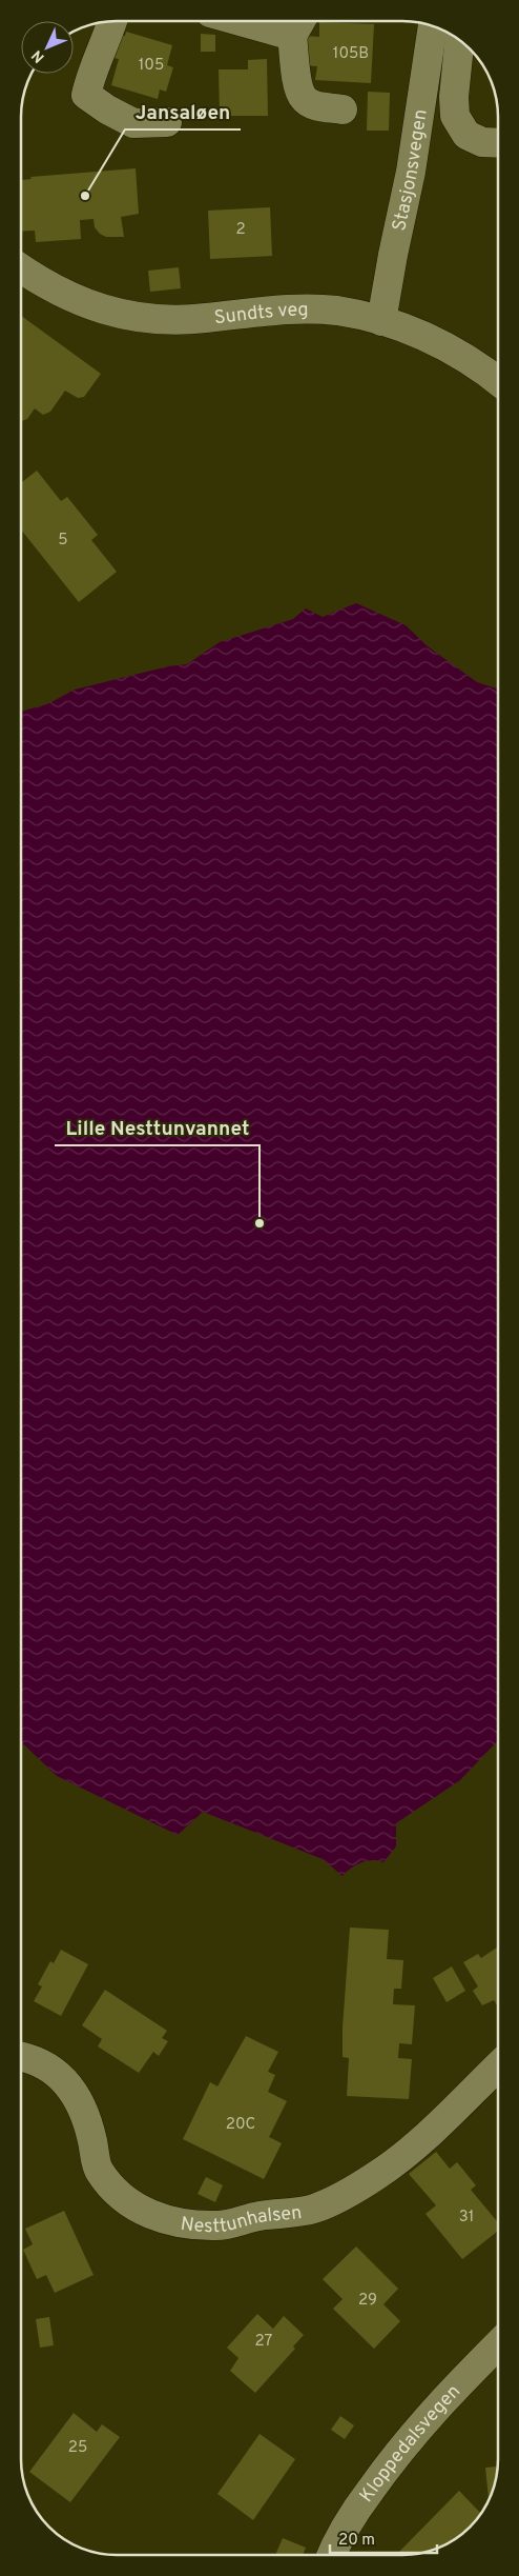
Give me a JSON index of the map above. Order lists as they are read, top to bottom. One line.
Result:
{"streets":{"street":["Stasjonsvegen","Sundts veg","Nesttunhalsen","Kloppedalsvegen"]},"crossings":[["Stasjonsvegen","Sundts veg"]],"places":["Jansaløen","Lille Nesttunvannet"],"house_numbers":["105B","105","2","5","20C","31","29","27","25"],"scale_bar":"20 m","north":"bottom left"}
